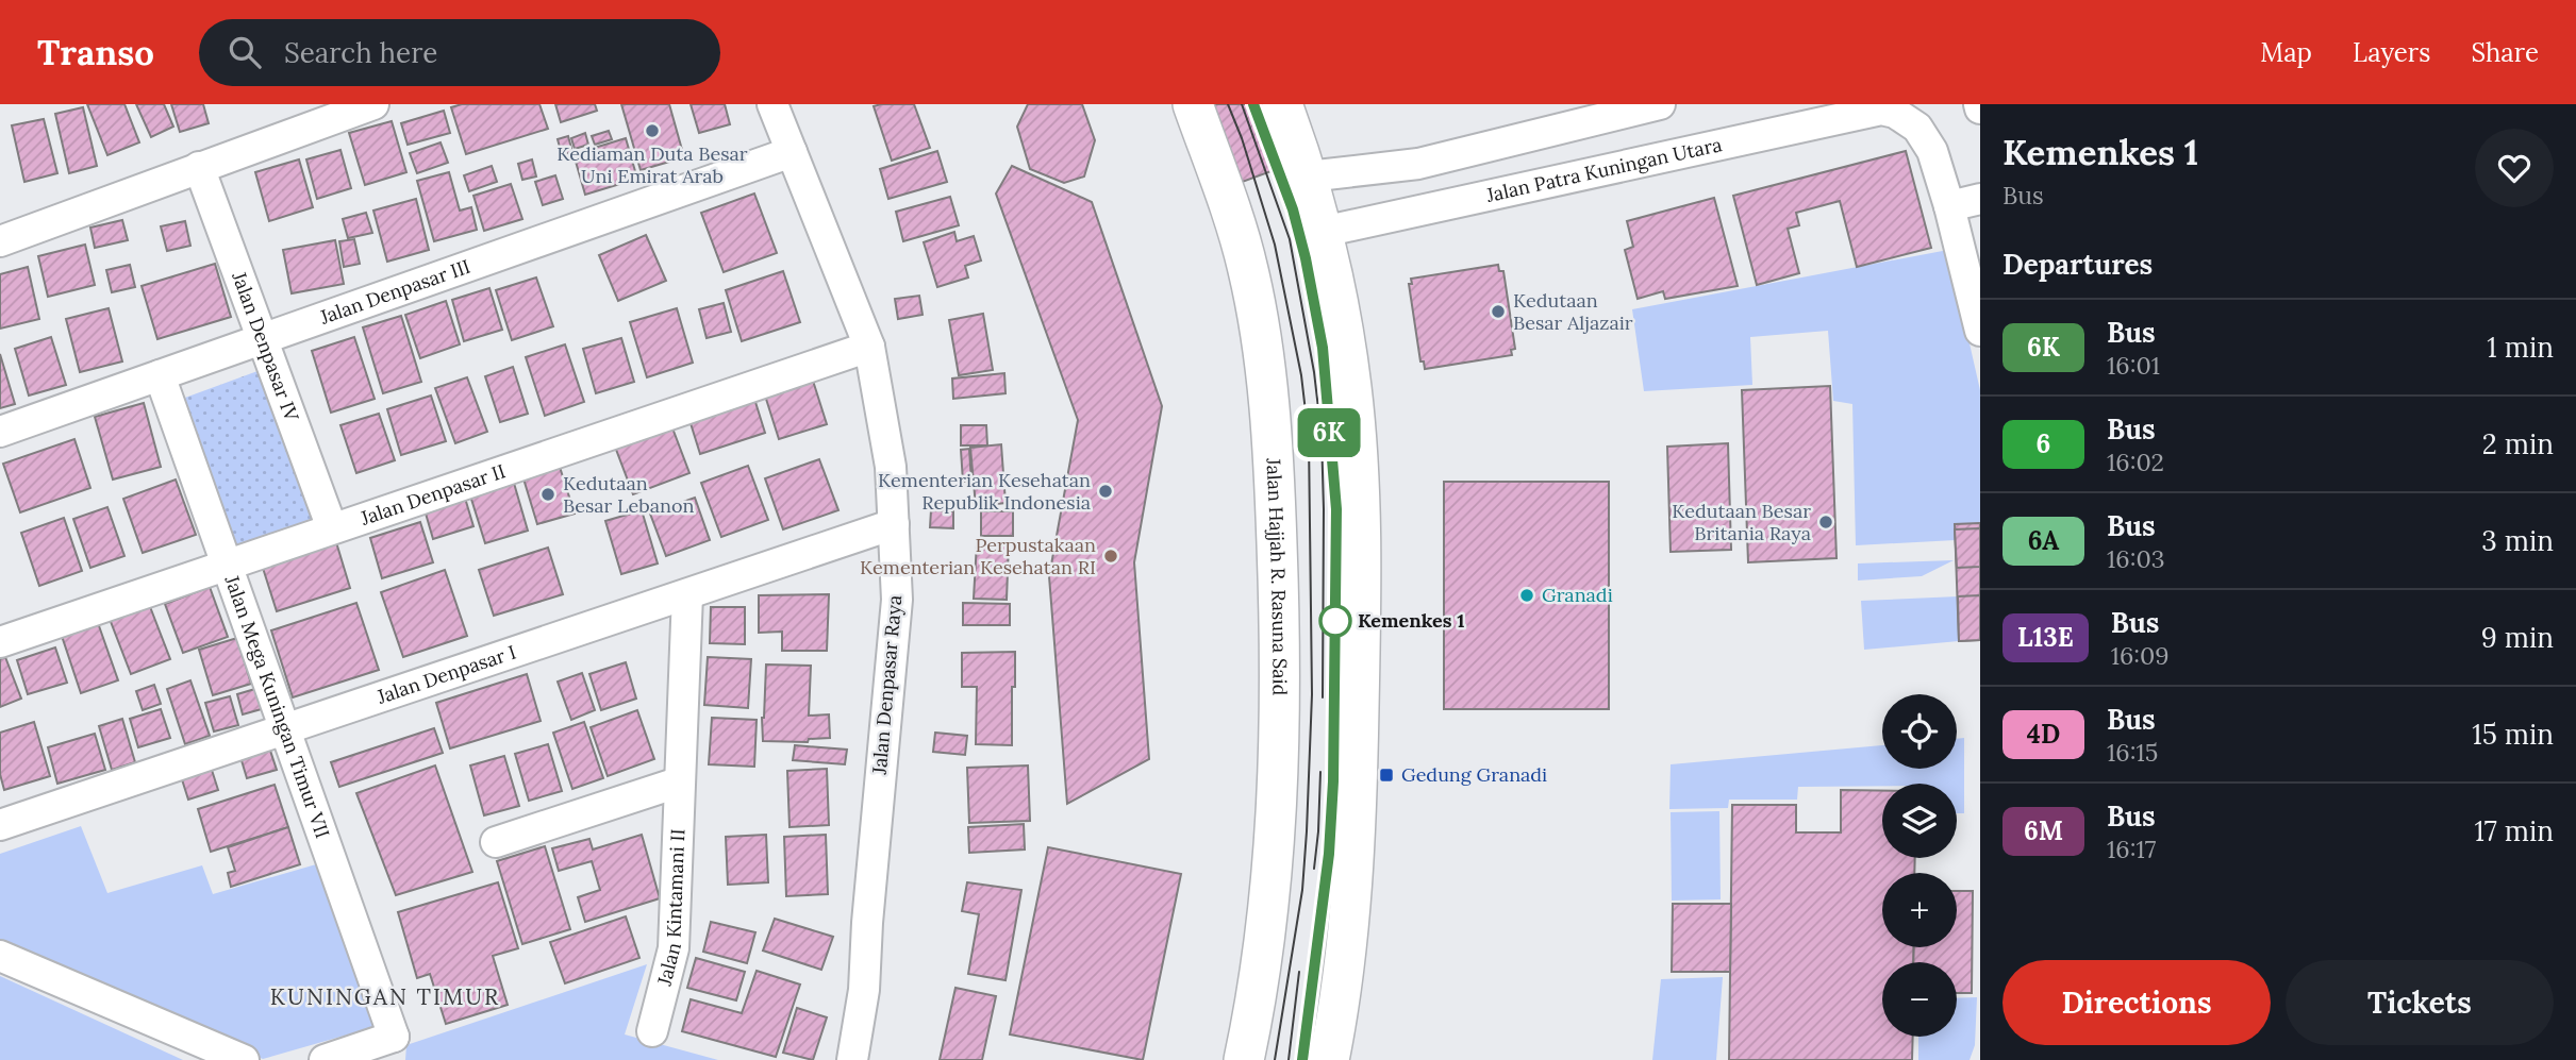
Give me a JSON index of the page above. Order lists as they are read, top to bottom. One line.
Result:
{"streets":{"main road":["Jalan Hajjah R. Rasuna Said"],"street":["Jalan Patra Kuningan Utara","Jalan Denpasar III","Jalan Denpasar IV","Jalan Denpasar II","Jalan Denpasar I","Jalan Denpasar Raya","Jalan Mega Kuningan Timur VII","Jalan Kintamani II"]},"crossings":[["Jalan Denpasar III","Jalan Denpasar IV"],["Jalan Denpasar III","Jalan Denpasar Raya"],["Jalan Denpasar III","Jalan Mega Kuningan Timur VII"],["Jalan Denpasar IV","Jalan Denpasar II"],["Jalan Denpasar II","Jalan Denpasar Raya"],["Jalan Denpasar II","Jalan Mega Kuningan Timur VII"],["Jalan Denpasar I","Jalan Denpasar Raya"],["Jalan Denpasar I","Jalan Mega Kuningan Timur VII"],["Jalan Denpasar I","Jalan Kintamani II"]],"districts":["KUNINGAN TIMUR"],"places":{"other":["Kediaman Duta Besar Uni Emirat Arab","Kedutaan Besar Aljazair","Kementerian Kesehatan Republik Indonesia","Kedutaan Besar Lebanon","Kedutaan Besar Britania Raya","Perpustakaan Kementerian Kesehatan RI","Granadi","Kemenkes 1"],"transit":["Gedung Granadi"]},"lines":["bus line 6K"],"page":{"header":"Transo","search":"Search here","nav":["Map","Layers","Share"],"on_map":"6K","heading":[["Kemenkes 1","Bus"],"Departures"],"list":[{"mark":"6K","name":"Bus","note":"16:01","value":"1 min"},{"mark":"6","name":"Bus","note":"16:02","value":"2 min"},{"mark":"6A","name":"Bus","note":"16:03","value":"3 min"},{"mark":"L13E","name":"Bus","note":"16:09","value":"9 min"},{"mark":"4D","name":"Bus","note":"16:15","value":"15 min"},{"mark":"6M","name":"Bus","note":"16:17","value":"17 min"}],"map_buttons":["+","−"],"buttons":["Directions","Tickets"]}}
